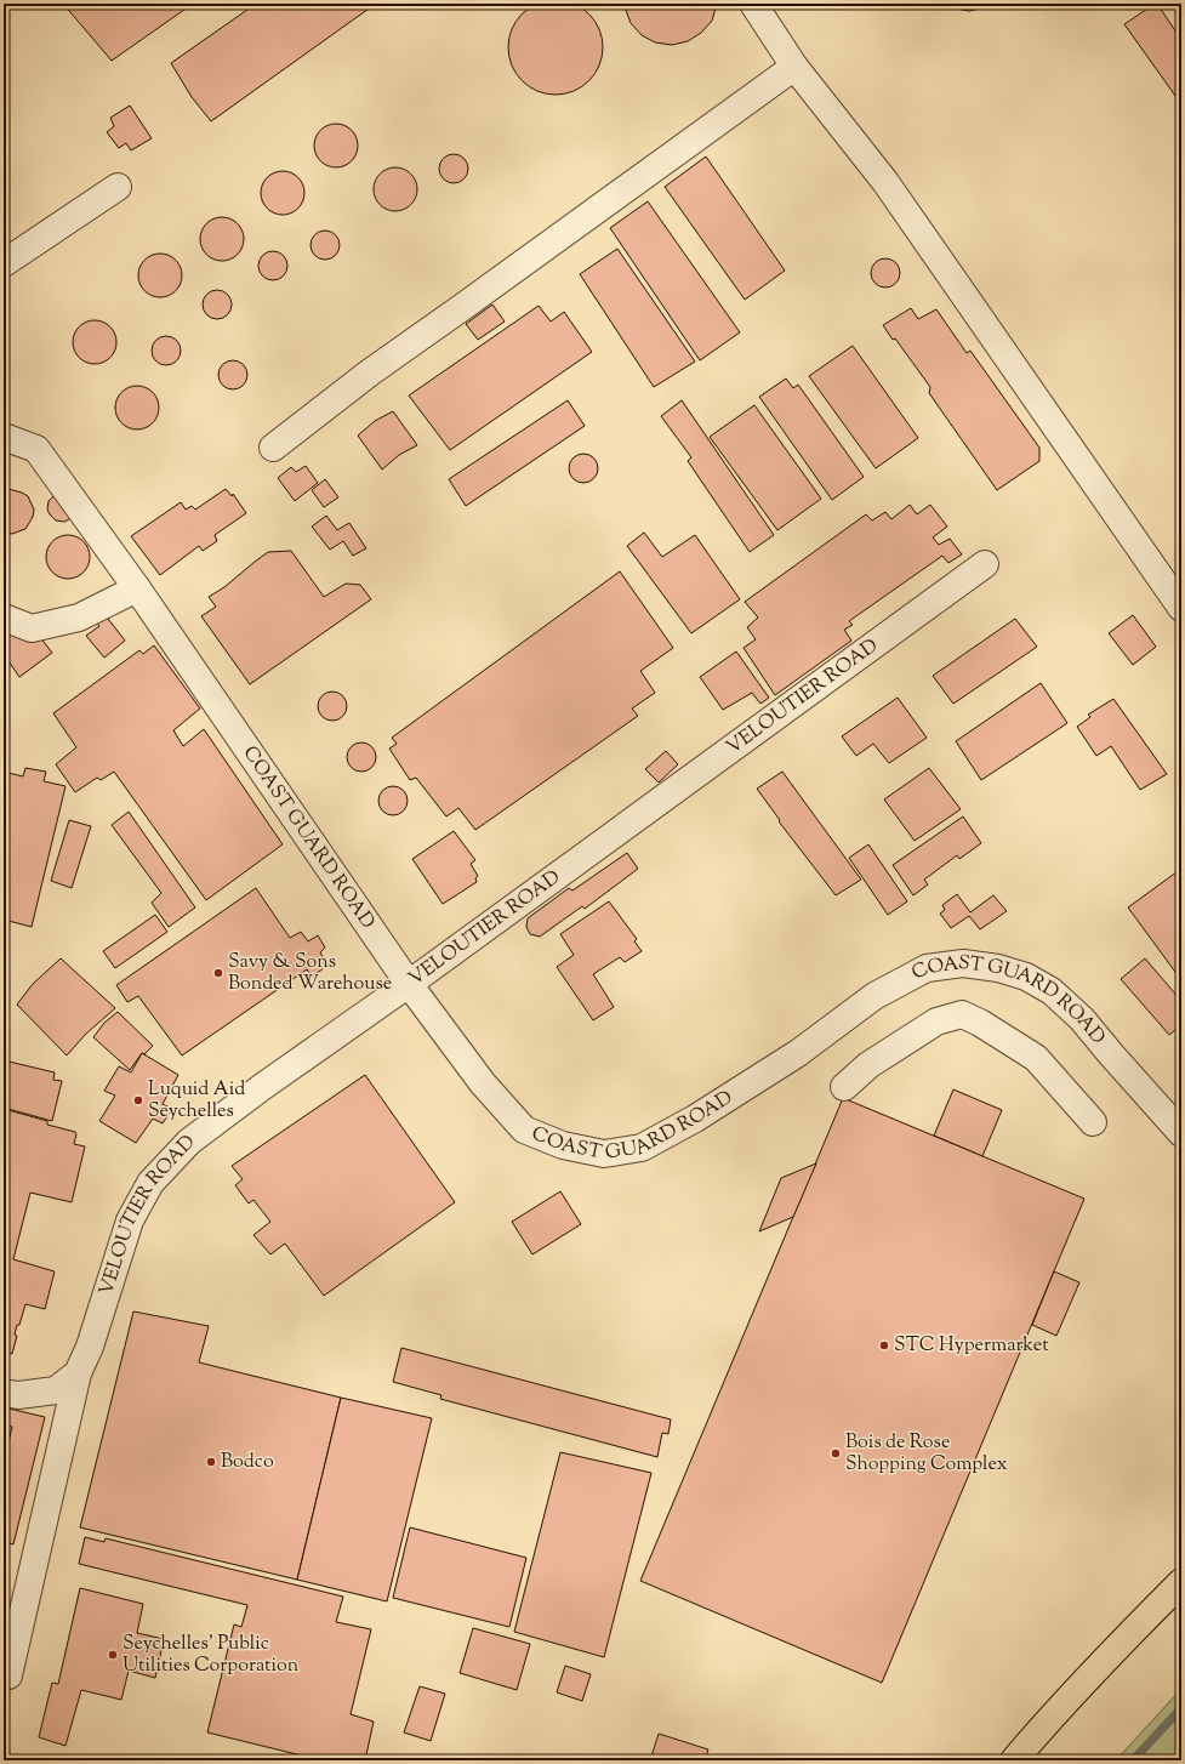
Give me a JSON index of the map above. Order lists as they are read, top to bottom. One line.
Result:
{"streets":{"street":["VELOUTIER ROAD","COAST GUARD ROAD"]},"crossings":[["VELOUTIER ROAD","COAST GUARD ROAD"]],"places":["Savy & Sons Bonded Warehouse","Luquid Aid Seychelles","STC Hypermarket","Bois de Rose Shopping Complex","Bodco","Seychelles' Public Utilities Corporation"]}
